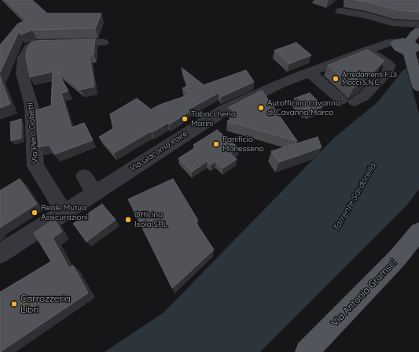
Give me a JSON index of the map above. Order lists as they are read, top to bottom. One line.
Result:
{"streets":{"main road":["Via Antonio Gramsci"],"street":["Via Piero Gobetti","Via Giacomo Poirè"]},"crossings":[["Via Piero Gobetti","Via Giacomo Poirè"]],"water":["Torrente Sardorella"],"places":["Arredamenti F.Lli Mocci S.N.C.","Autofficina cavanna di Cavanna Marco","Tabaccheria Marini","Panificio Manesseno","Reale Mutua Assicurazioni","Officina Isola SRL","Carrozzeria Libri"]}
